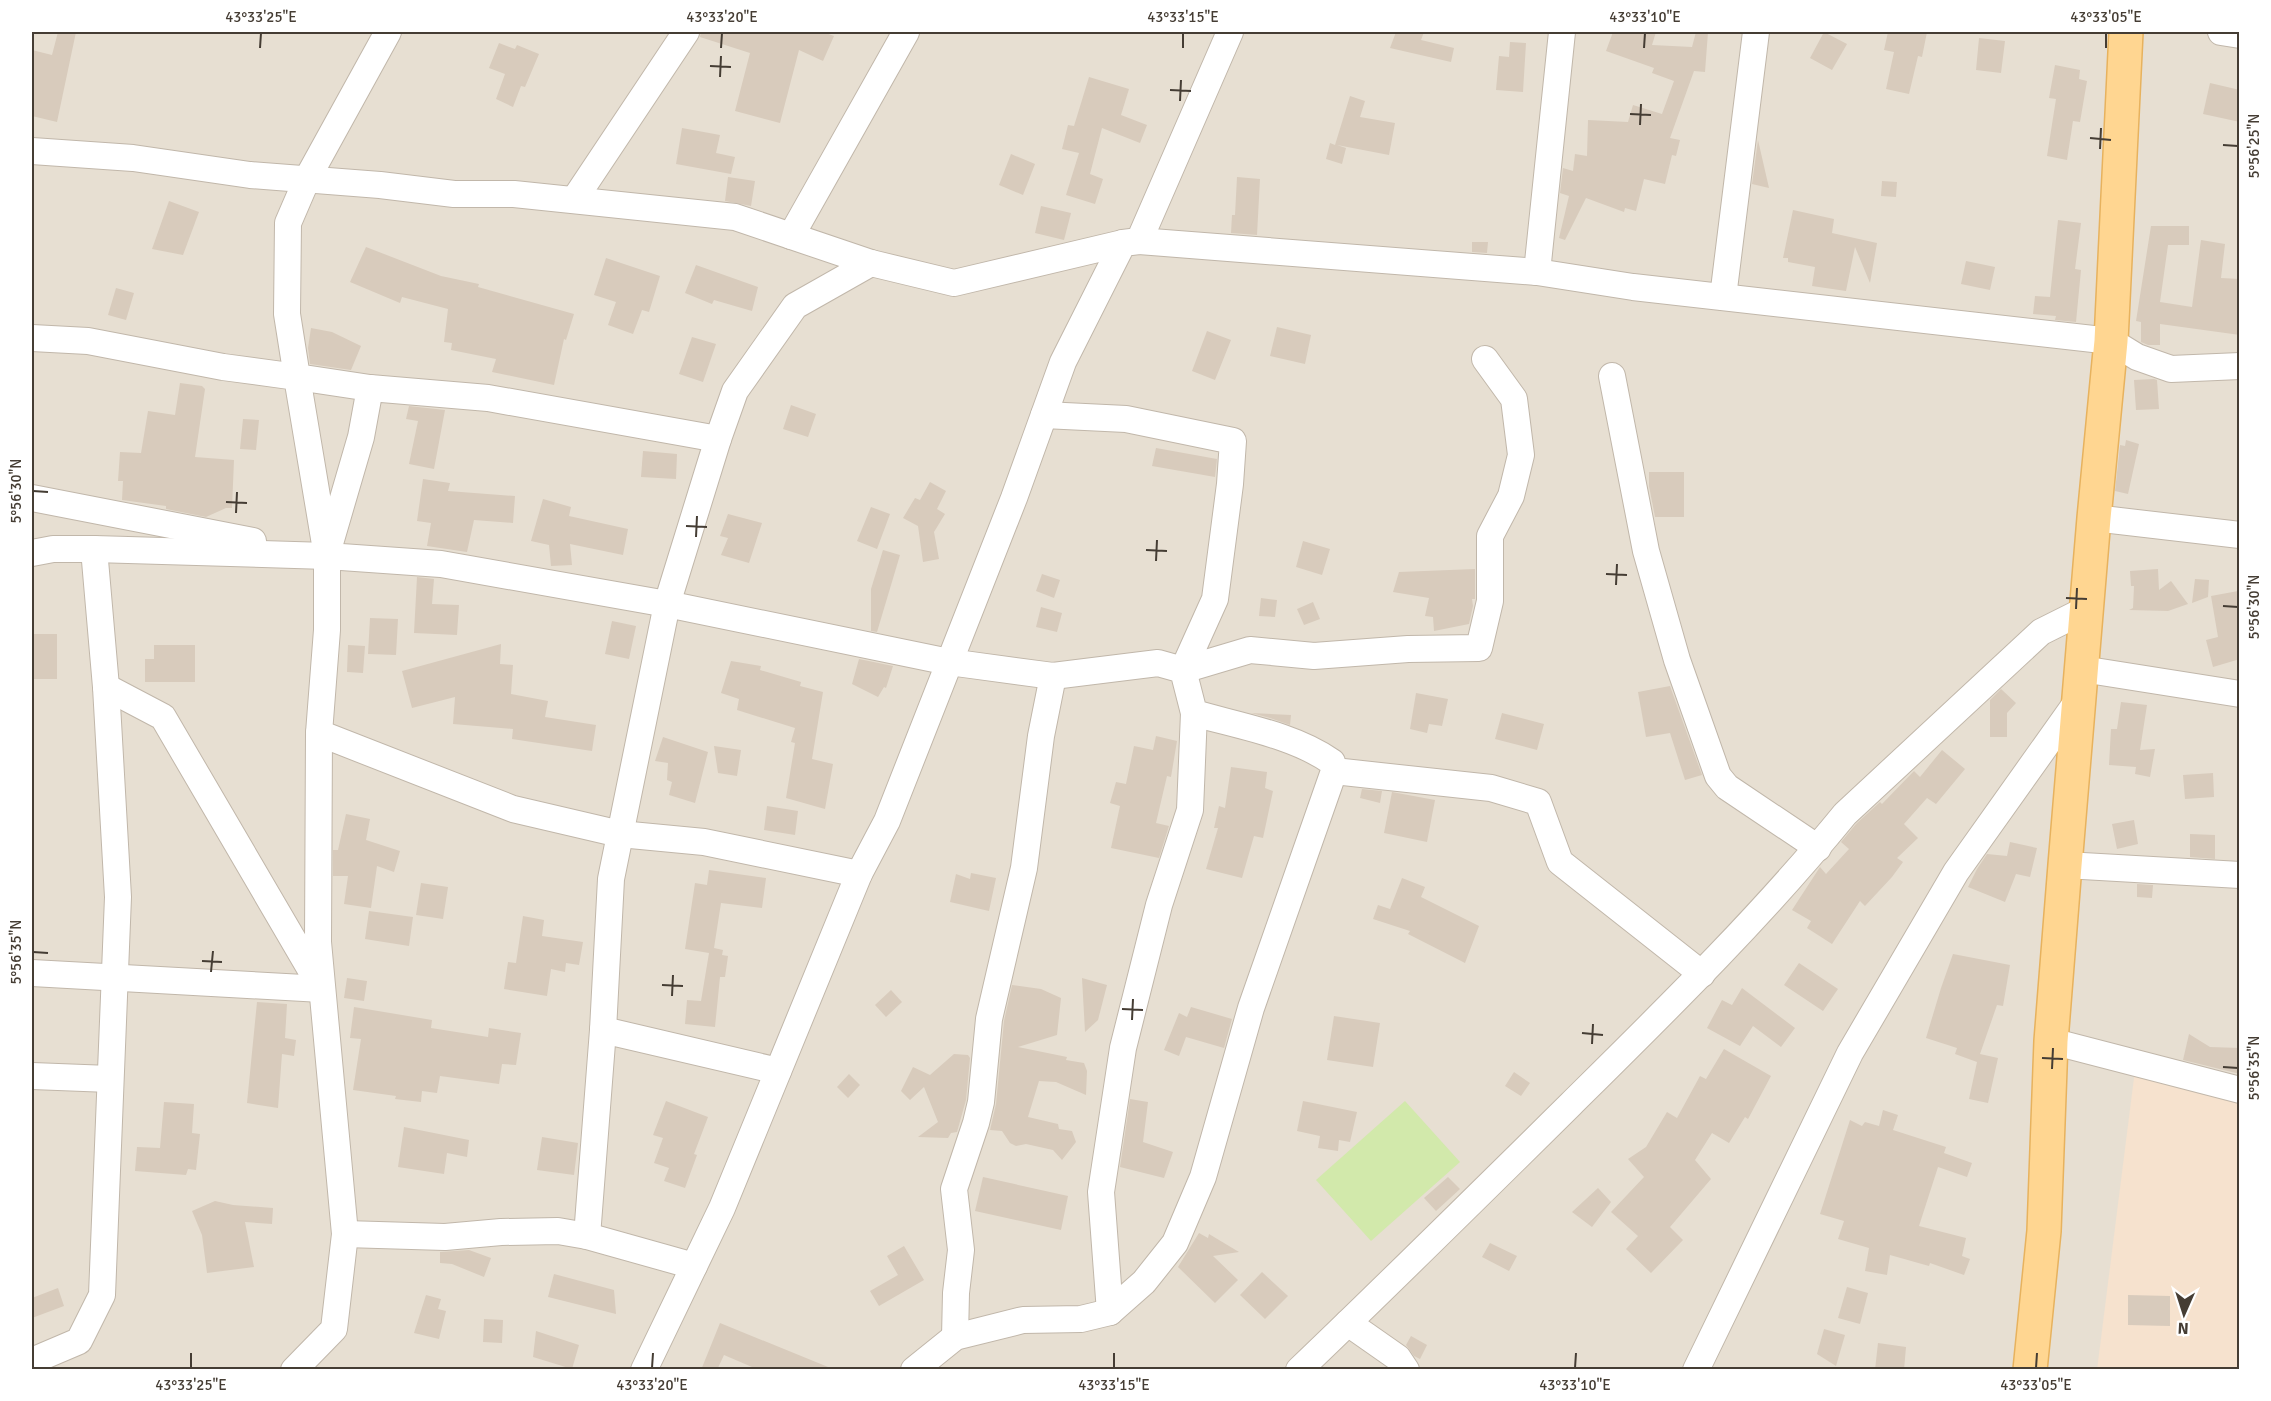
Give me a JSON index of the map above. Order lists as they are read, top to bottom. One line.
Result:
{"north":"bottom","coordinates":["43°33'25\"E","43°33'20\"E","43°33'15\"E","43°33'10\"E","43°33'05\"E","5°56'25\"N","5°56'30\"N","5°56'35\"N"]}
